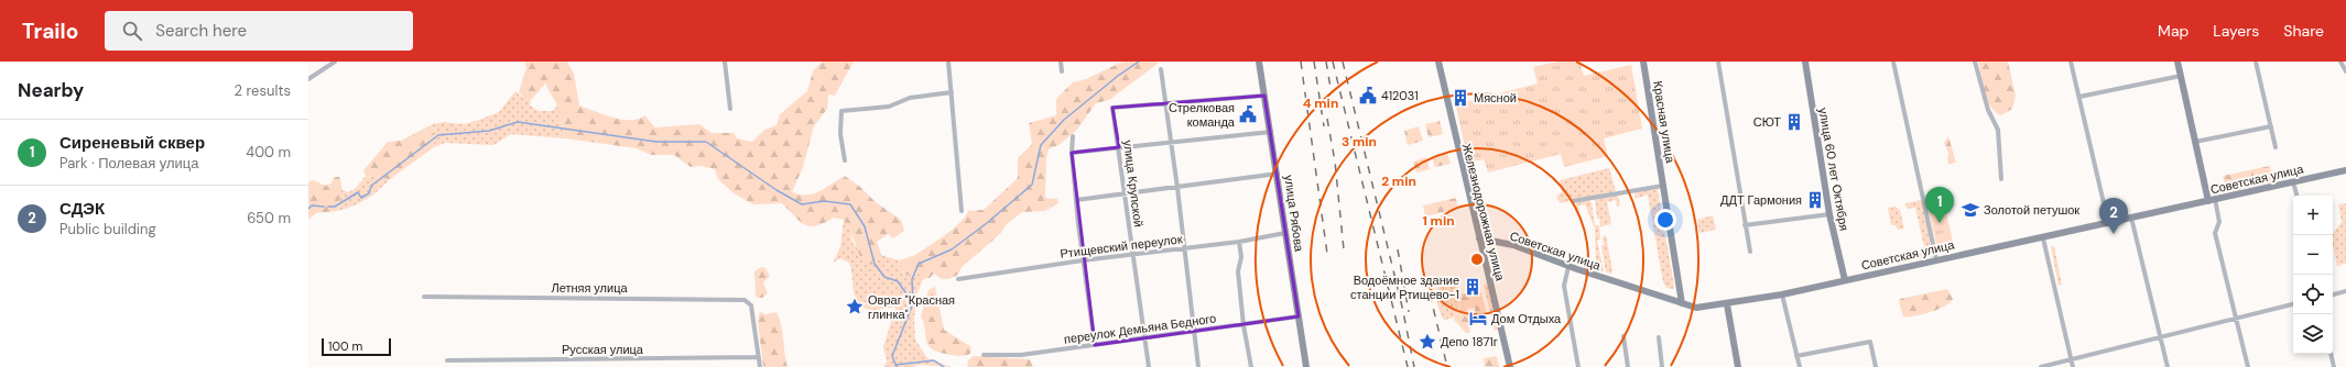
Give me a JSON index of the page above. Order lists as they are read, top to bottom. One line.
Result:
{"streets":{"street":["Красная улица","улица 60 лет Октября","Советская улица","улица Крупской","Железнодорожная улица","улица Рябова","Ртищевский переулок","Летняя улица","переулок Демьяна Бедного","Русская улица"]},"crossings":[["Красная улица","Советская улица"],["улица 60 лет Октября","Советская улица"],["Советская улица","Железнодорожная улица"],["улица Крупской","Ртищевский переулок"],["улица Крупской","переулок Демьяна Бедного"],["улица Рябова","Ртищевский переулок"],["улица Рябова","переулок Демьяна Бедного"],["Летняя улица","Русская улица"]],"places":{"public building":["412031","Стрелковая команда"],"building":["Мясной","СЮТ","ДДТ Гармония","Водоёмное здание станции Ртищево-1"],"school or university":["Золотой петушок"],"place":["Овраг \"Красная глинка\"","Депо 1871г"],"hotel":["Дом Отдыха"]},"scale_bar":"100 m","page":{"header":"Trailo","search":"Search here","nav":["Map","Layers","Share"],"heading":["Nearby","2 results"],"list":[{"mark":"1","name":"Сиреневый сквер","note":"Park · Полевая улица","value":"400 m"},{"mark":"2","name":"СДЭК","note":"Public building","value":"650 m"}],"pins":["1","2"],"map_buttons":["+","−"],"scale":"100 m"},"rings":["4 min","3 min","2 min","1 min"]}
